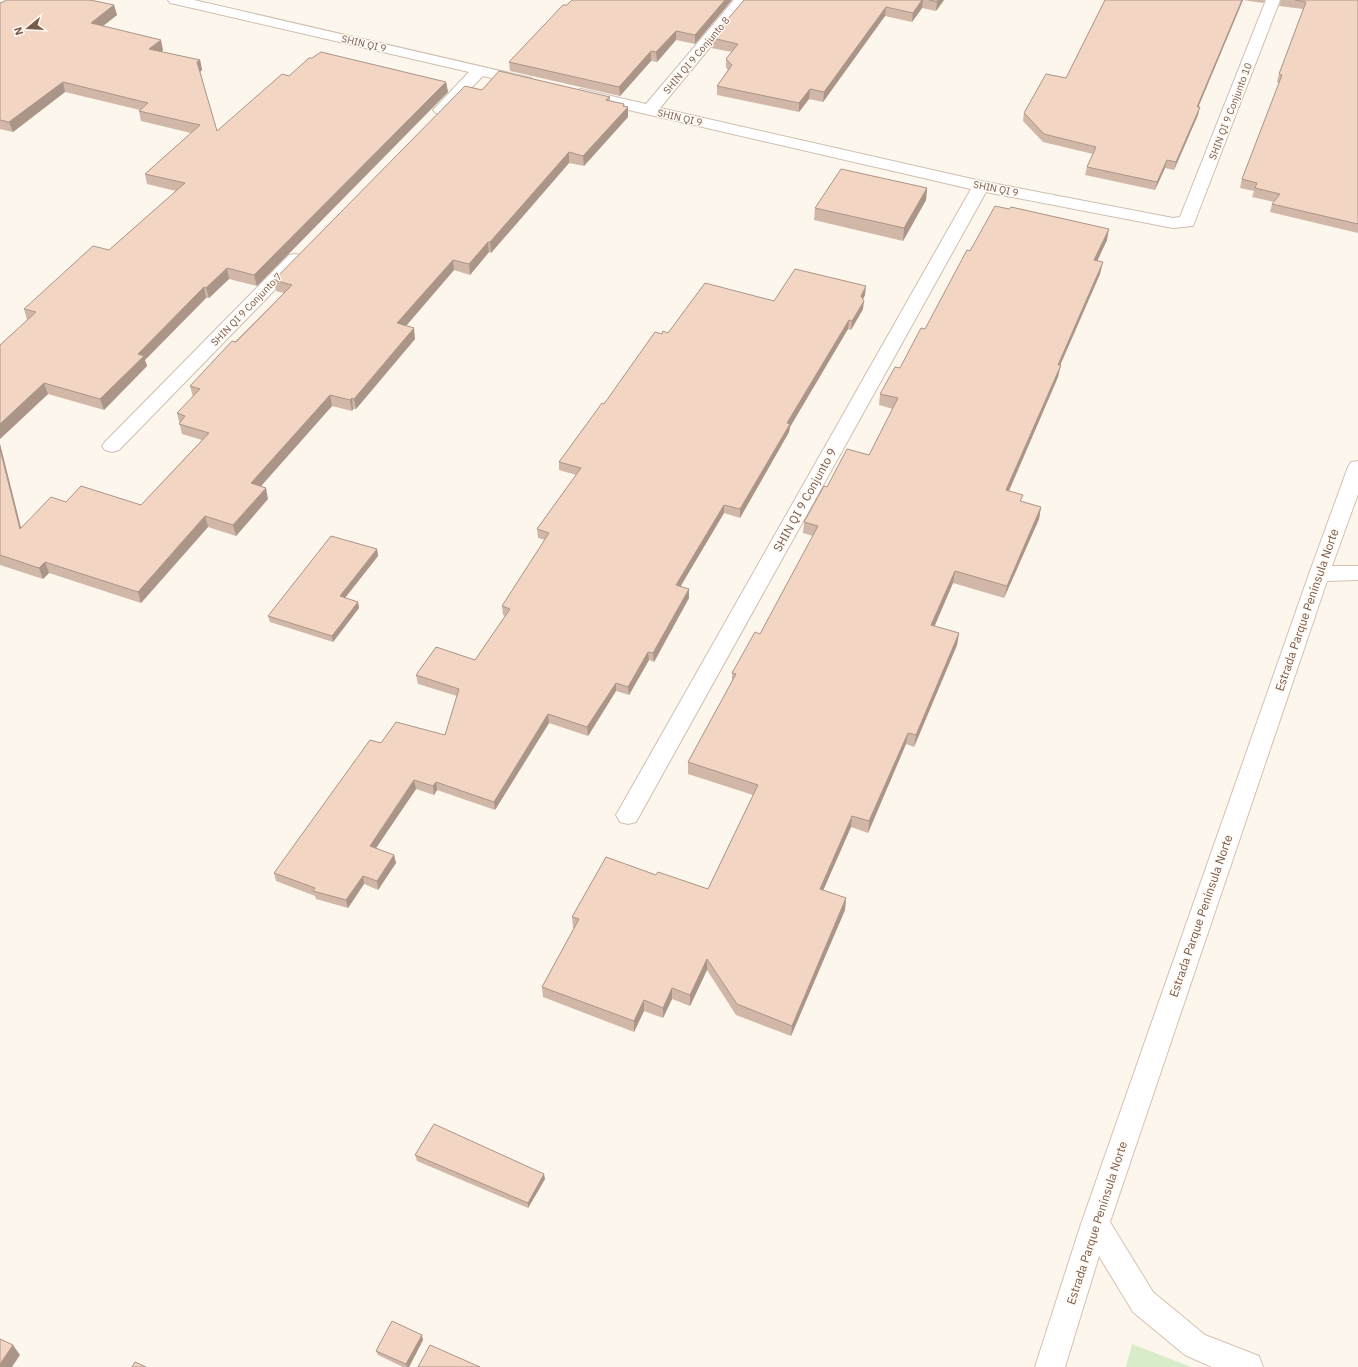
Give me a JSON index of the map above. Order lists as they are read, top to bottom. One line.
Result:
{"streets":{"street":["SHIN QI 9","SHIN QI 9 Conjunto 8","SHIN QI 9 Conjunto 10","SHIN QI 9 Conjunto 7","SHIN QI 9 Conjunto 9","Estrada Parque Península Norte"]},"crossings":[["SHIN QI 9","SHIN QI 9 Conjunto 8"],["SHIN QI 9","SHIN QI 9 Conjunto 10"],["SHIN QI 9","SHIN QI 9 Conjunto 9"]],"north":"left"}
